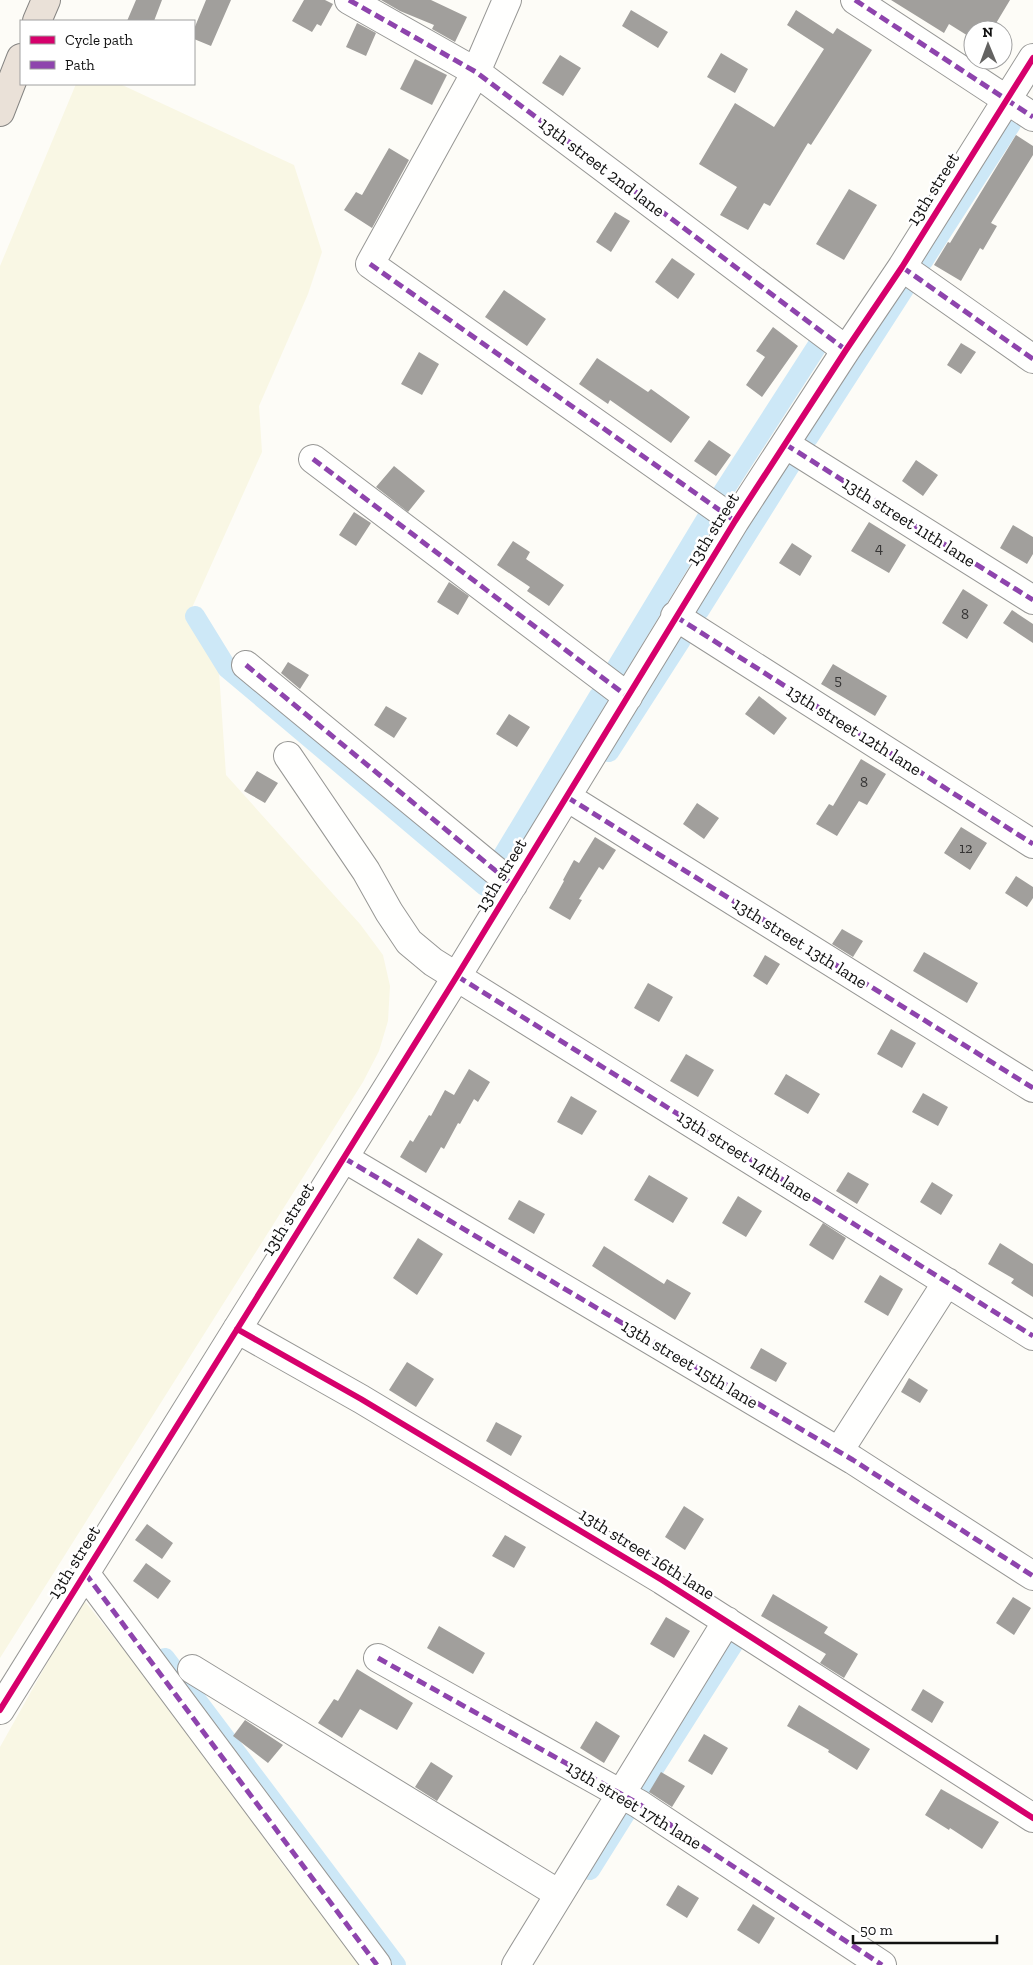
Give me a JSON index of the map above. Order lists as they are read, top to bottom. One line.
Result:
{"streets":{"street":["13th street 2nd lane","13th street","13th street 11th lane","13th street 12th lane","13th street 13th lane","13th street 14th lane","13th street 15th lane","13th street 16th lane","13th street 17th lane"]},"crossings":[["13th street 2nd lane","13th street"],["13th street","13th street 11th lane"],["13th street","13th street 12th lane"],["13th street","13th street 13th lane"],["13th street","13th street 14th lane"],["13th street","13th street 15th lane"],["13th street","13th street 16th lane"]],"house_numbers":["4","8","5","8","12"],"legend":["Cycle path","Path"],"scale_bar":"50 m","north":"top"}
